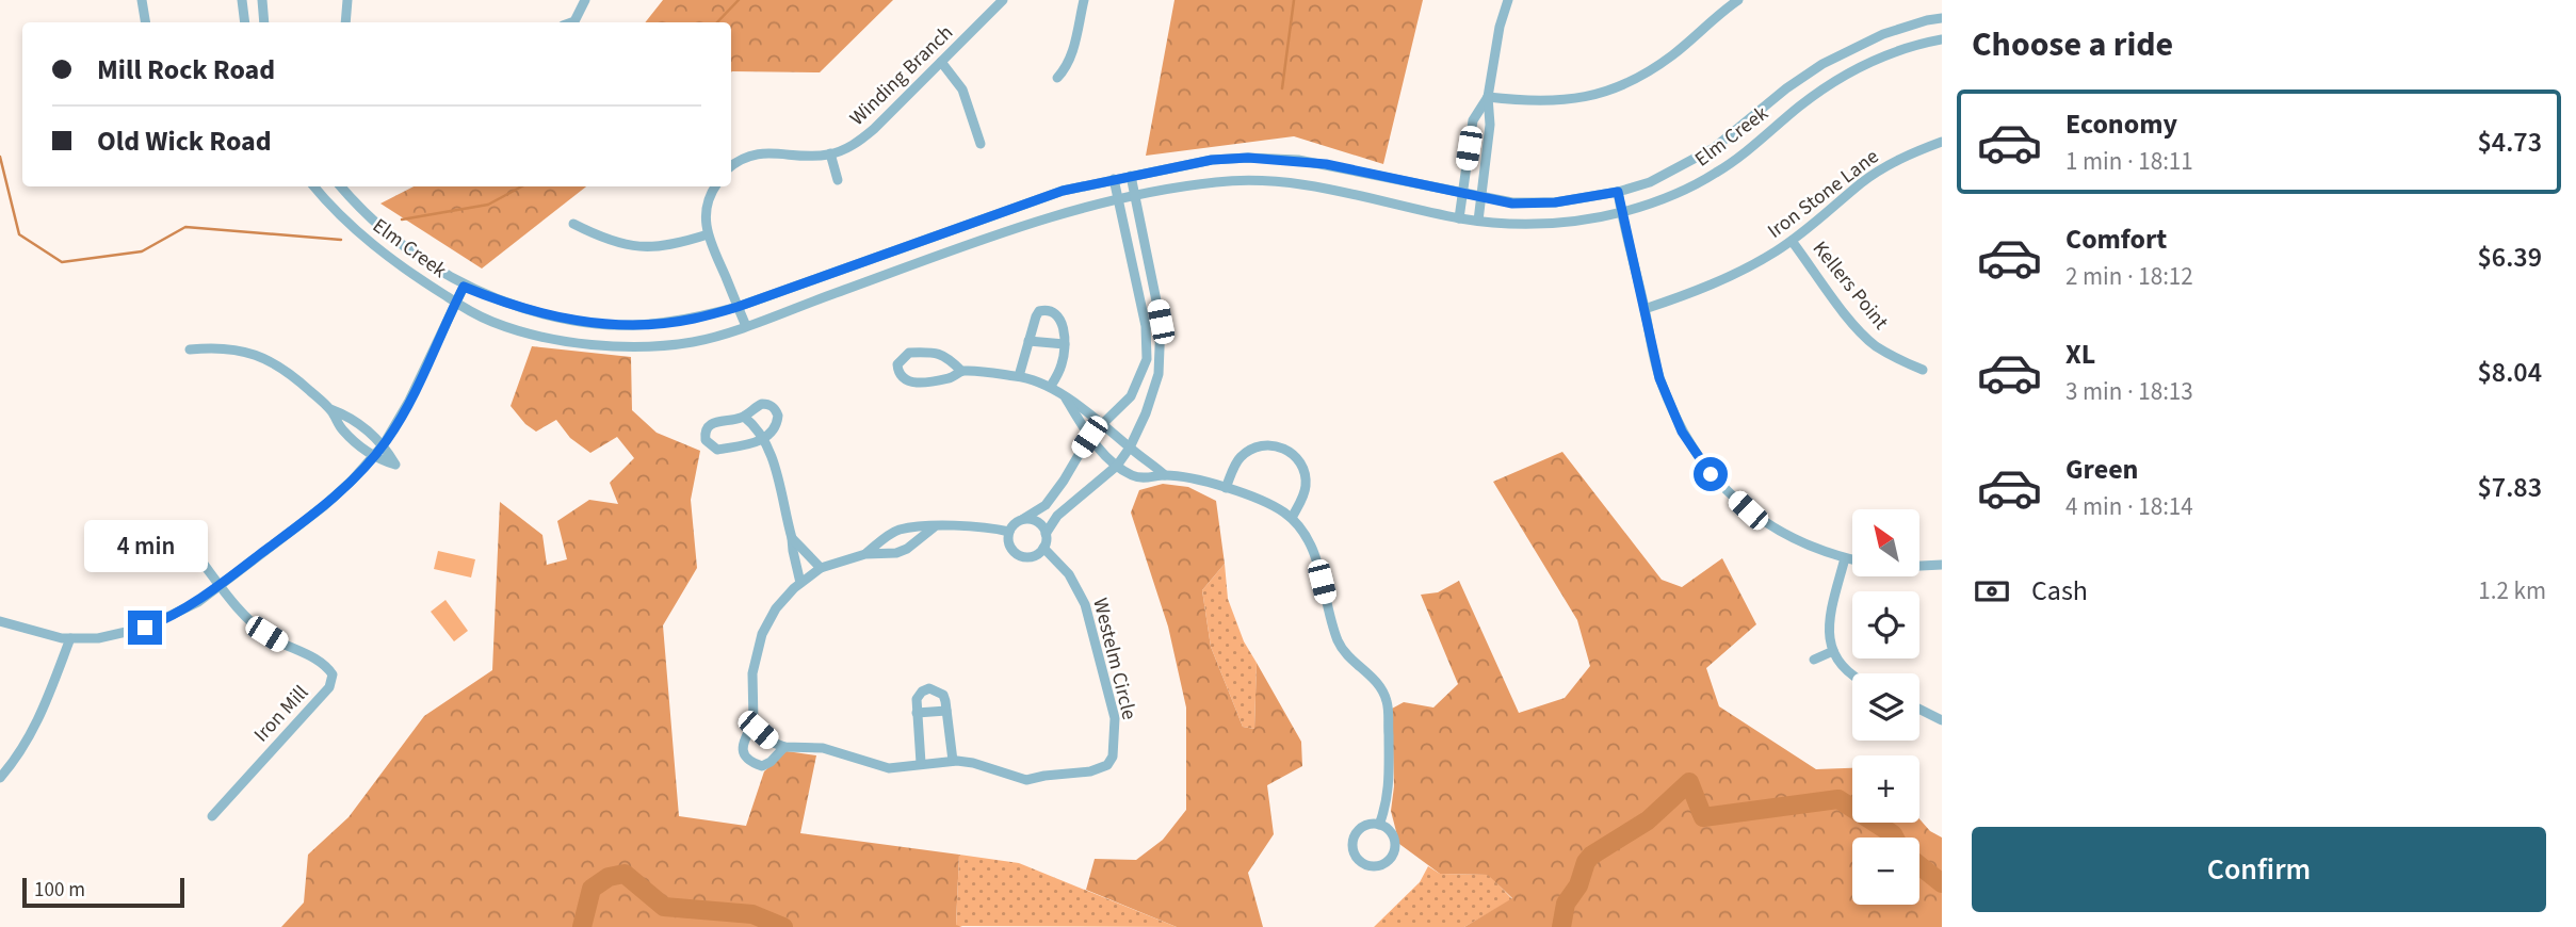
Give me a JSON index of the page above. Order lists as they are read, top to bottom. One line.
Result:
{"streets":{"street":["Winding Branch","Elm Creek","Iron Stone Lane","Kellers Point","Westelm Circle","Iron Mill"]},"crossings":[["Iron Stone Lane","Kellers Point"]],"scale_bar":"100 m","north":"top left","page":{"heading":"Choose a ride","banner":["Mill Rock Road","Old Wick Road"],"list":[{"name":"Economy","note":"1 min · 18:11","value":"$4.73"},{"name":"Comfort","note":"2 min · 18:12","value":"$6.39"},{"name":"XL","note":"3 min · 18:13","value":"$8.04"},{"name":"Green","note":"4 min · 18:14","value":"$7.83"}],"map_buttons":["+","−"],"bubble":"4 min","pay":["Cash","1.2 km"],"buttons":"Confirm","scale":"100 m"}}
